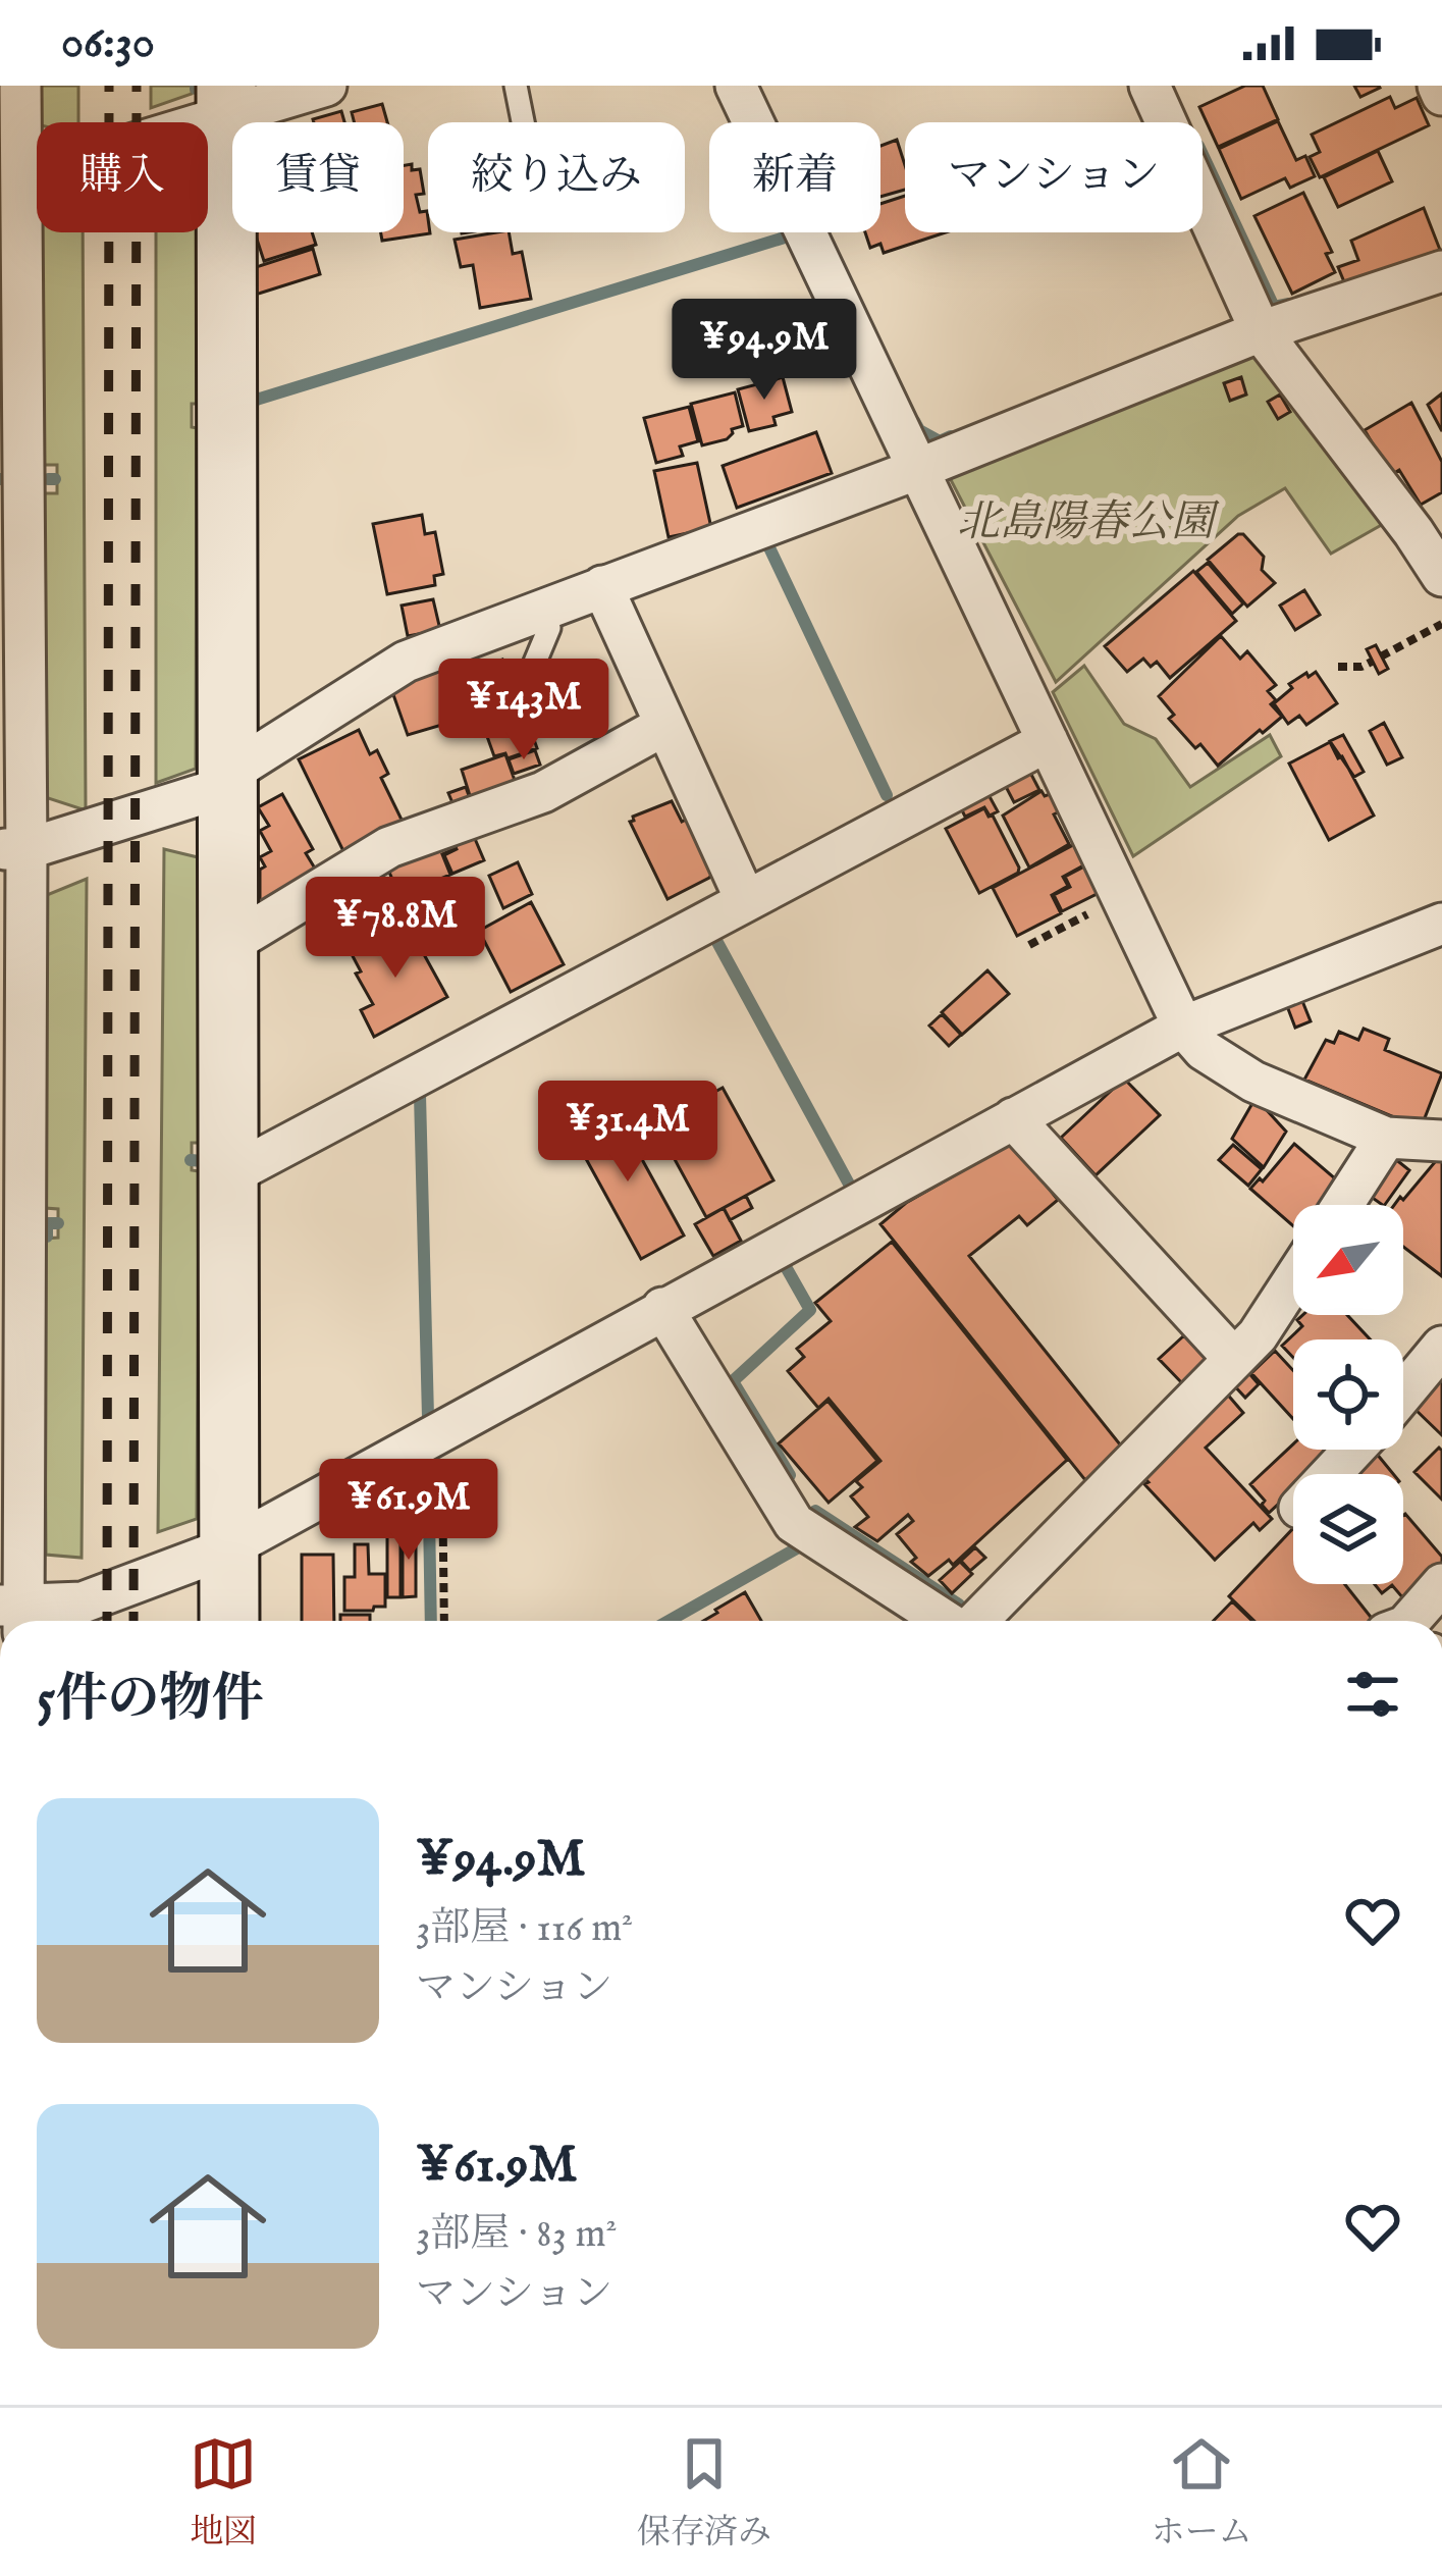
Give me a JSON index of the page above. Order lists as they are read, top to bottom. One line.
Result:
{"parks":["北島陽春公園"],"north":"bottom left","page":{"status":"06:30","chip":["購入","賃貸","絞り込み","新着","マンション"],"price":["¥94.9M","¥143M","¥78.8M","¥31.4M","¥61.9M"],"heading":"5件の物件","list":[{"name":"¥94.9M","note":"3部屋 · 116 m² · マンション"},{"name":"¥61.9M","note":"3部屋 · 83 m² · マンション"}],"tabs":["地図","保存済み","ホーム"]}}
